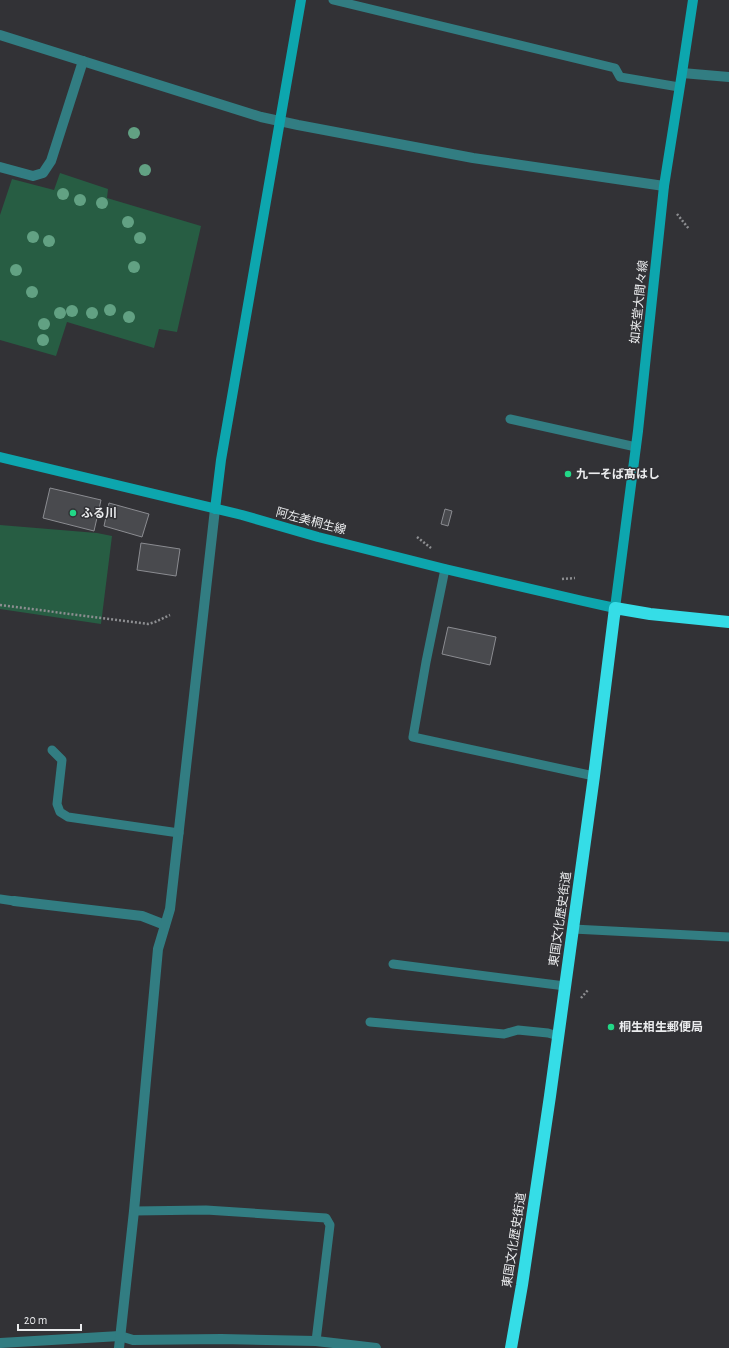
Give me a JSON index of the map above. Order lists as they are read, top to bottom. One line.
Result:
{"streets":{"highway":["東国文化歴史街道"],"main road":["如来堂大間々線","阿左美桐生線"]},"crossings":[["如来堂大間々線","阿左美桐生線"],["如来堂大間々線","東国文化歴史街道"],["阿左美桐生線","東国文化歴史街道"]],"places":["九一そば髙はし","ふる川","桐生相生郵便局"],"scale_bar":"20 m"}
